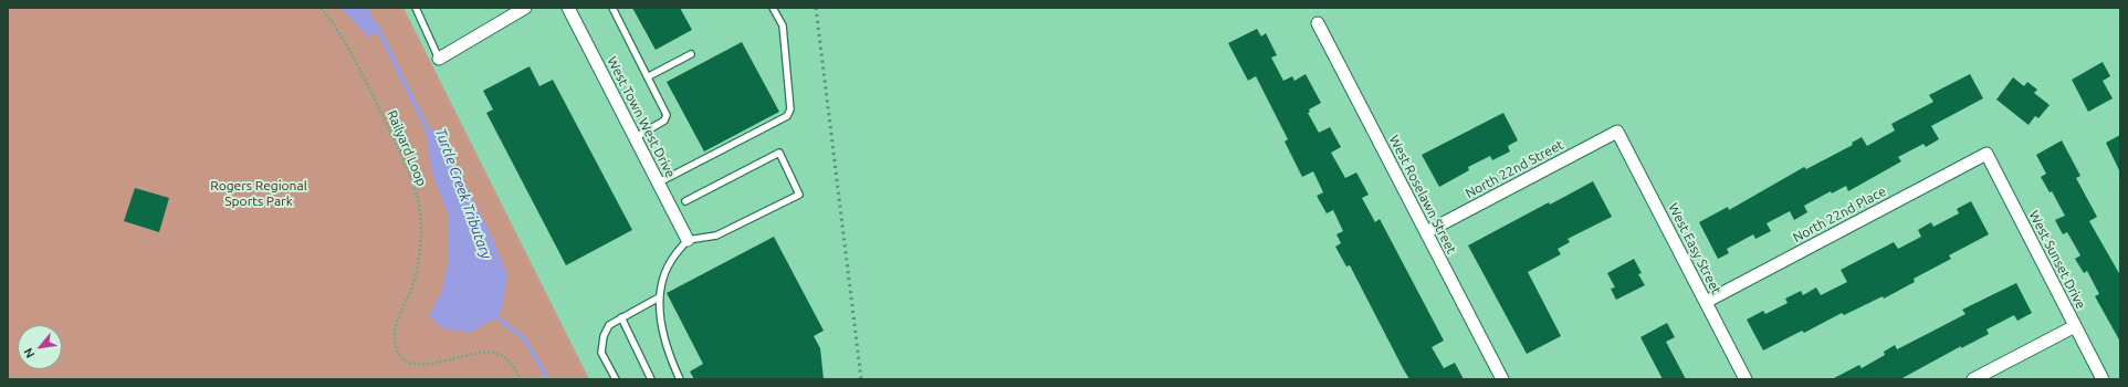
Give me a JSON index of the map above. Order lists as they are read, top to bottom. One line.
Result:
{"streets":{"street":["West Town West Drive","North 22nd Street","West Roselawn Street","North 22nd Place","West Easy Street","West Sunset Drive"],"path":["Railyard Loop"]},"crossings":[["North 22nd Street","West Roselawn Street"],["North 22nd Street","West Easy Street"],["North 22nd Place","West Easy Street"],["North 22nd Place","West Sunset Drive"]],"water":["Turtle Creek Tributary"],"parks":["Rogers Regional Sports Park"],"north":"bottom left"}
